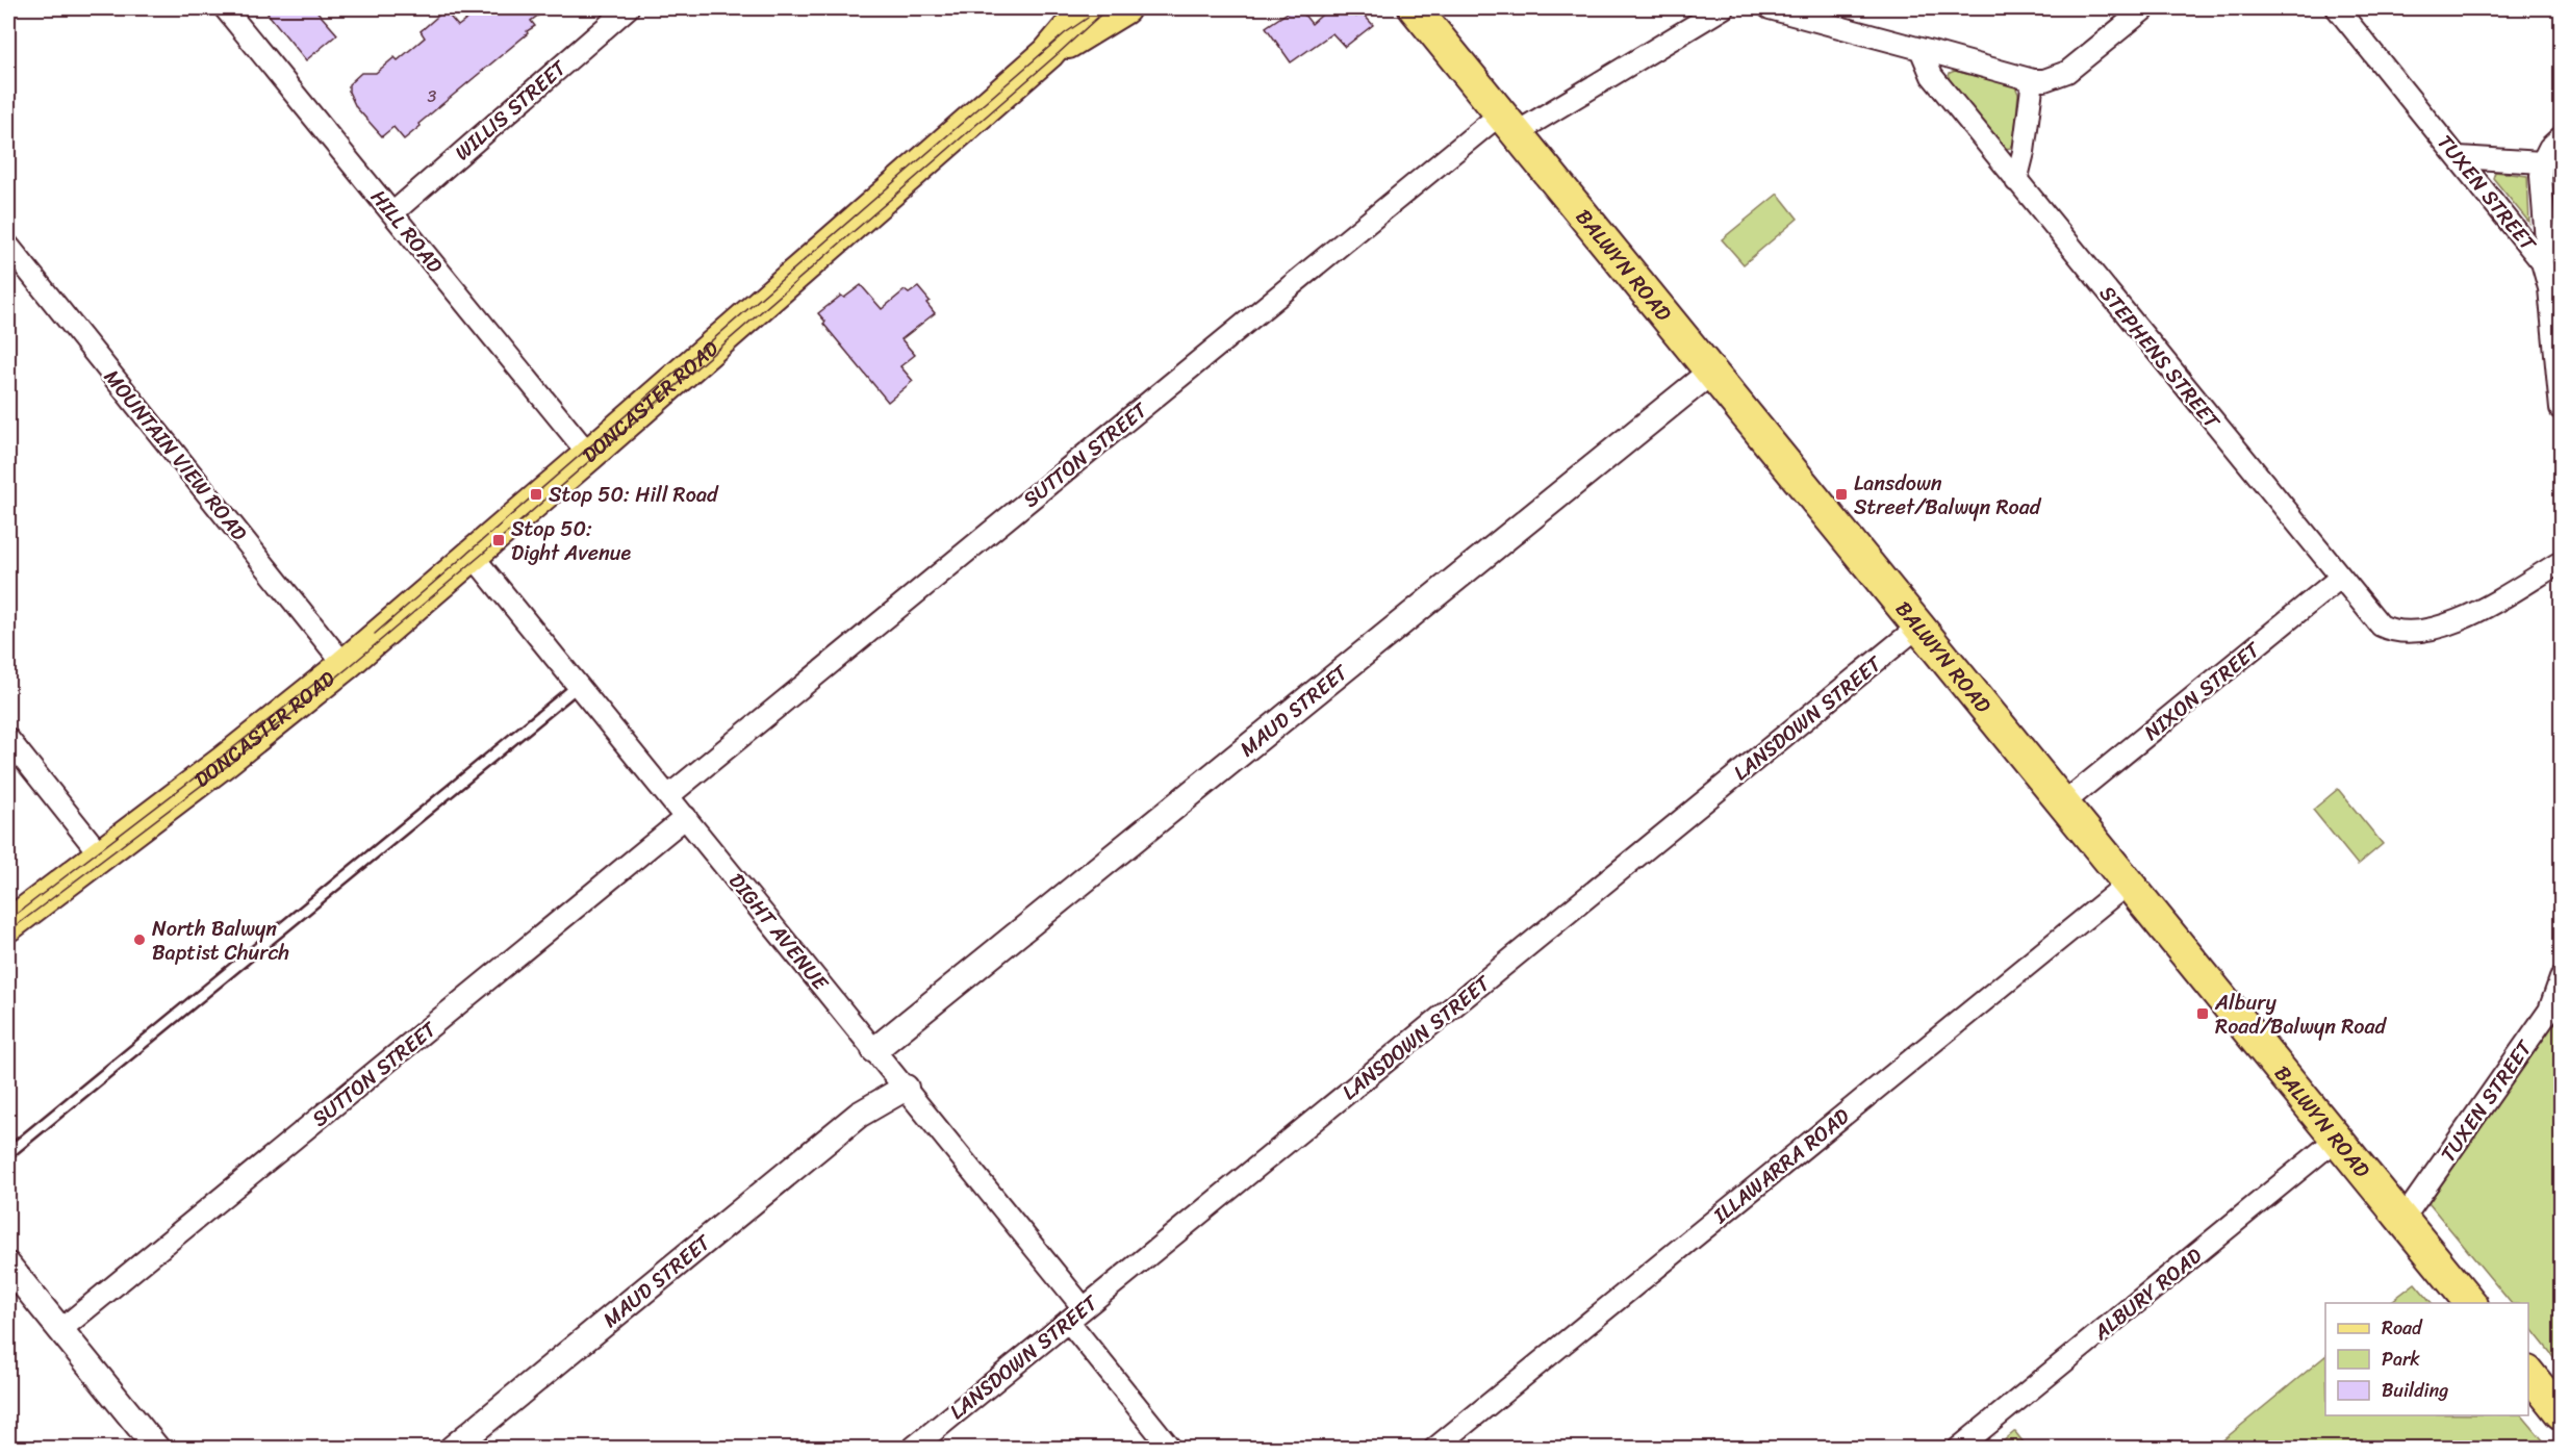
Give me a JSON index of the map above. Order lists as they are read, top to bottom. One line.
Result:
{"streets":{"main road":["BALWYN ROAD","DONCASTER ROAD"],"street":["WILLIS STREET","TUXEN STREET","HILL ROAD","STEPHENS STREET","MOUNTAIN VIEW ROAD","SUTTON STREET","NIXON STREET","MAUD STREET","LANSDOWN STREET","DIGHT AVENUE","ILLAWARRA ROAD","ALBURY ROAD"]},"crossings":[["WILLIS STREET","HILL ROAD"],["TUXEN STREET","BALWYN ROAD"],["HILL ROAD","DONCASTER ROAD"],["BALWYN ROAD","SUTTON STREET"],["BALWYN ROAD","NIXON STREET"],["BALWYN ROAD","MAUD STREET"],["BALWYN ROAD","LANSDOWN STREET"],["BALWYN ROAD","ILLAWARRA ROAD"],["BALWYN ROAD","ALBURY ROAD"],["STEPHENS STREET","NIXON STREET"],["DONCASTER ROAD","MOUNTAIN VIEW ROAD"],["DONCASTER ROAD","DIGHT AVENUE"],["SUTTON STREET","DIGHT AVENUE"],["MAUD STREET","DIGHT AVENUE"],["LANSDOWN STREET","DIGHT AVENUE"]],"places":{"transit":["Stop 50: Hill Road","Lansdown Street/Balwyn Road","Stop 50: Dight Avenue","Albury Road/Balwyn Road"],"other":["North Balwyn Baptist Church"]},"house_numbers":["3"],"legend":["Road","Park","Building"]}
